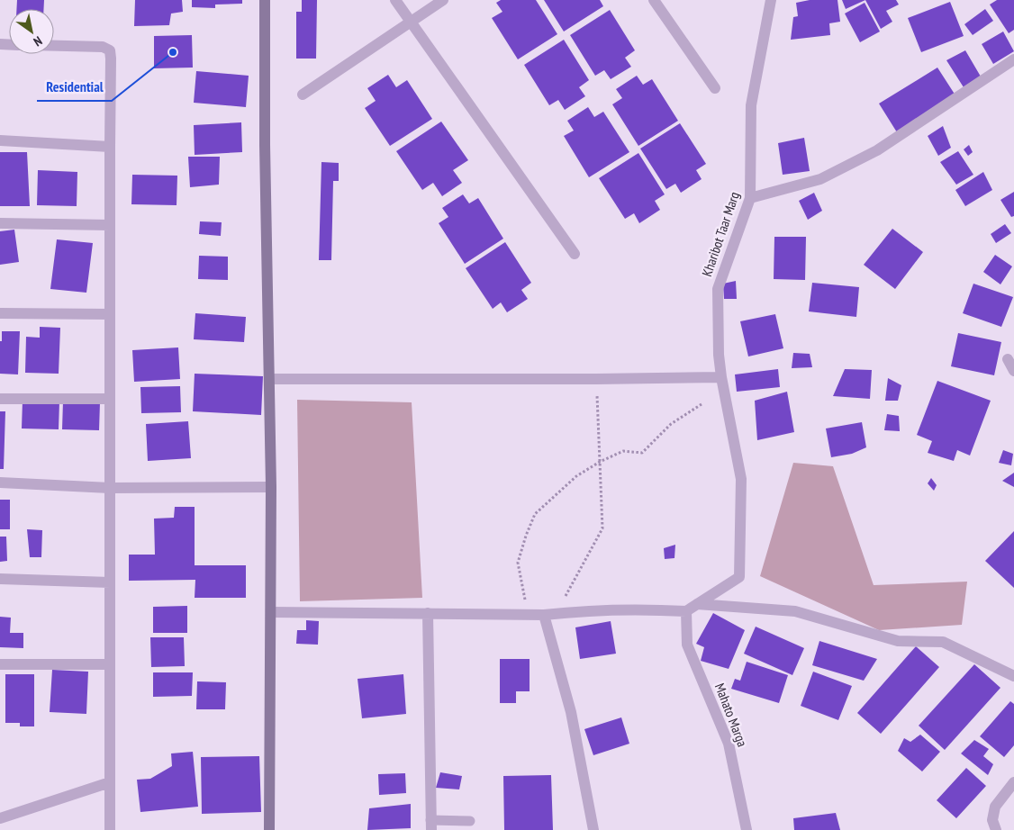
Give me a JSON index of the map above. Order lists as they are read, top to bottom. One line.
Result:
{"streets":{"street":["Kharibot Taar Marg","Mahato Marga"]},"crossings":[["Kharibot Taar Marg","Mahato Marga"]],"places":["Residential"],"north":"bottom right"}
